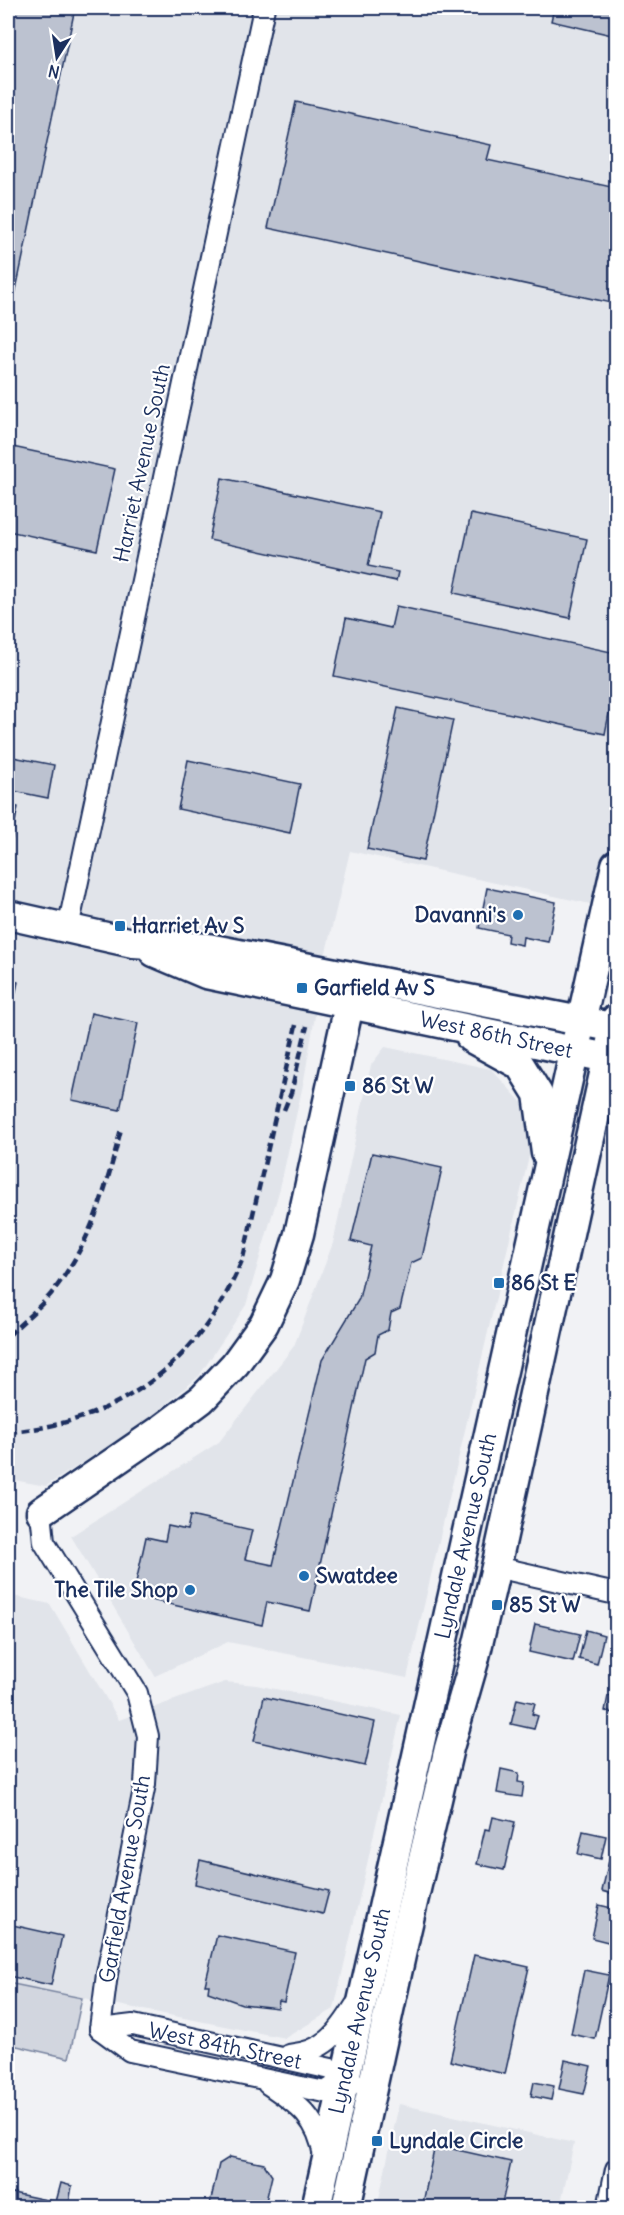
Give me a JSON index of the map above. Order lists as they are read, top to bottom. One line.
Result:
{"streets":{"main road":["West 86th Street","Lyndale Avenue South","Garfield Avenue South"],"street":["Harriet Avenue South","West 84th Street"]},"crossings":[["Harriet Avenue South","West 86th Street"],["West 86th Street","Lyndale Avenue South"],["West 86th Street","Garfield Avenue South"],["Lyndale Avenue South","West 84th Street"],["Garfield Avenue South","West 84th Street"]],"places":{"other":["Davanni's","Swatdee","The Tile Shop"],"transit":["Harriet Av S","Garfield Av S","86 St W","86 St E","85 St W","Lyndale Circle"]},"north":"bottom"}
